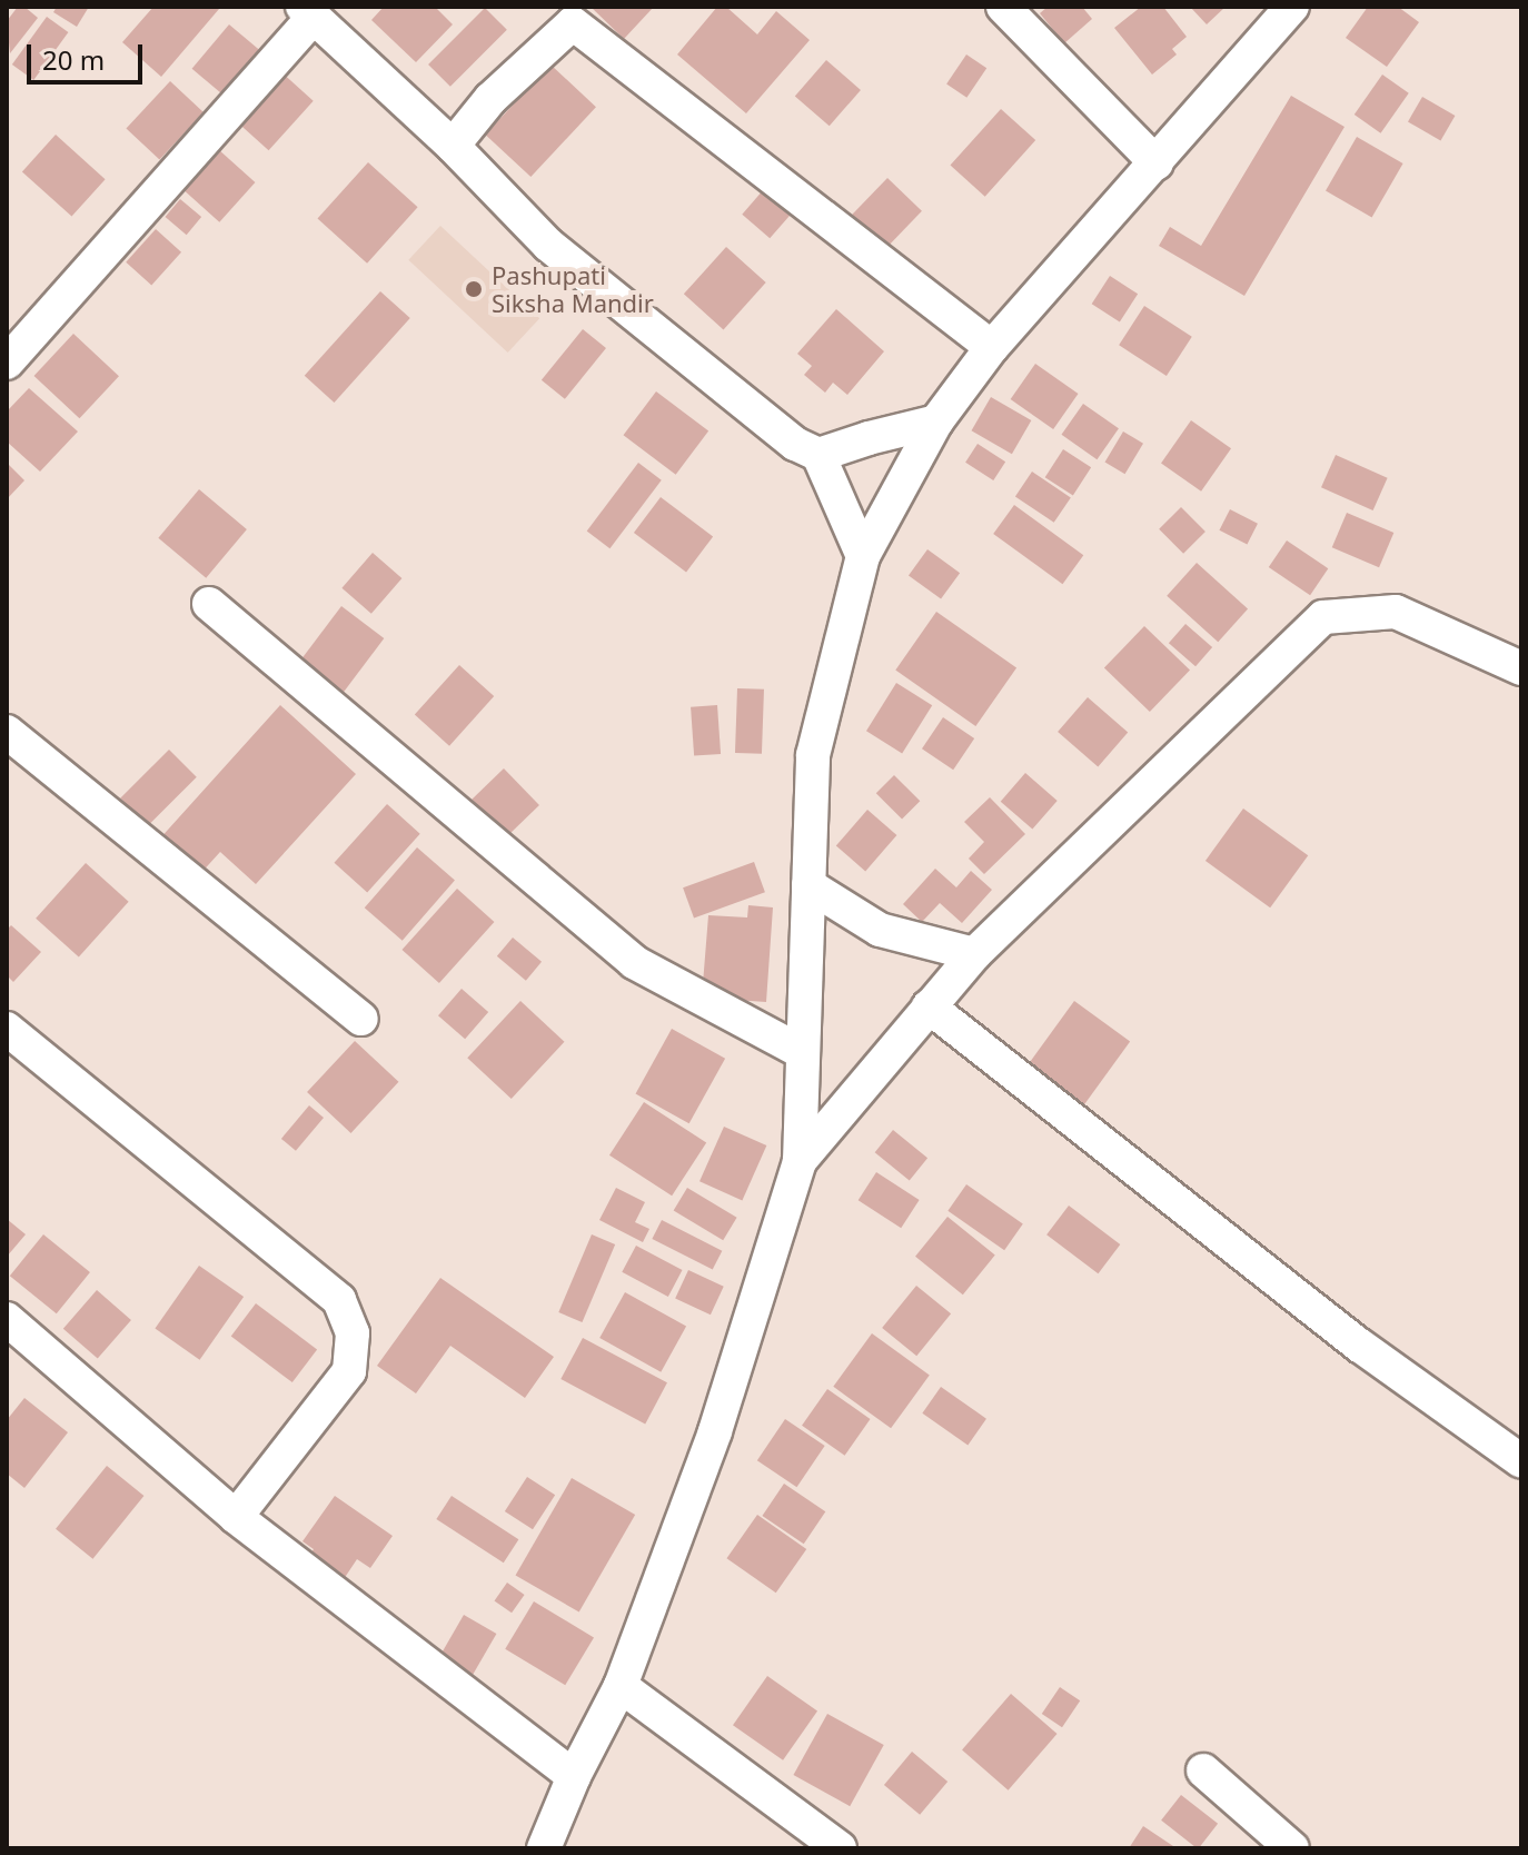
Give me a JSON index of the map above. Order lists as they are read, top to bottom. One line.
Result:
{"places":["Pashupati Siksha Mandir"],"scale_bar":"20 m"}
